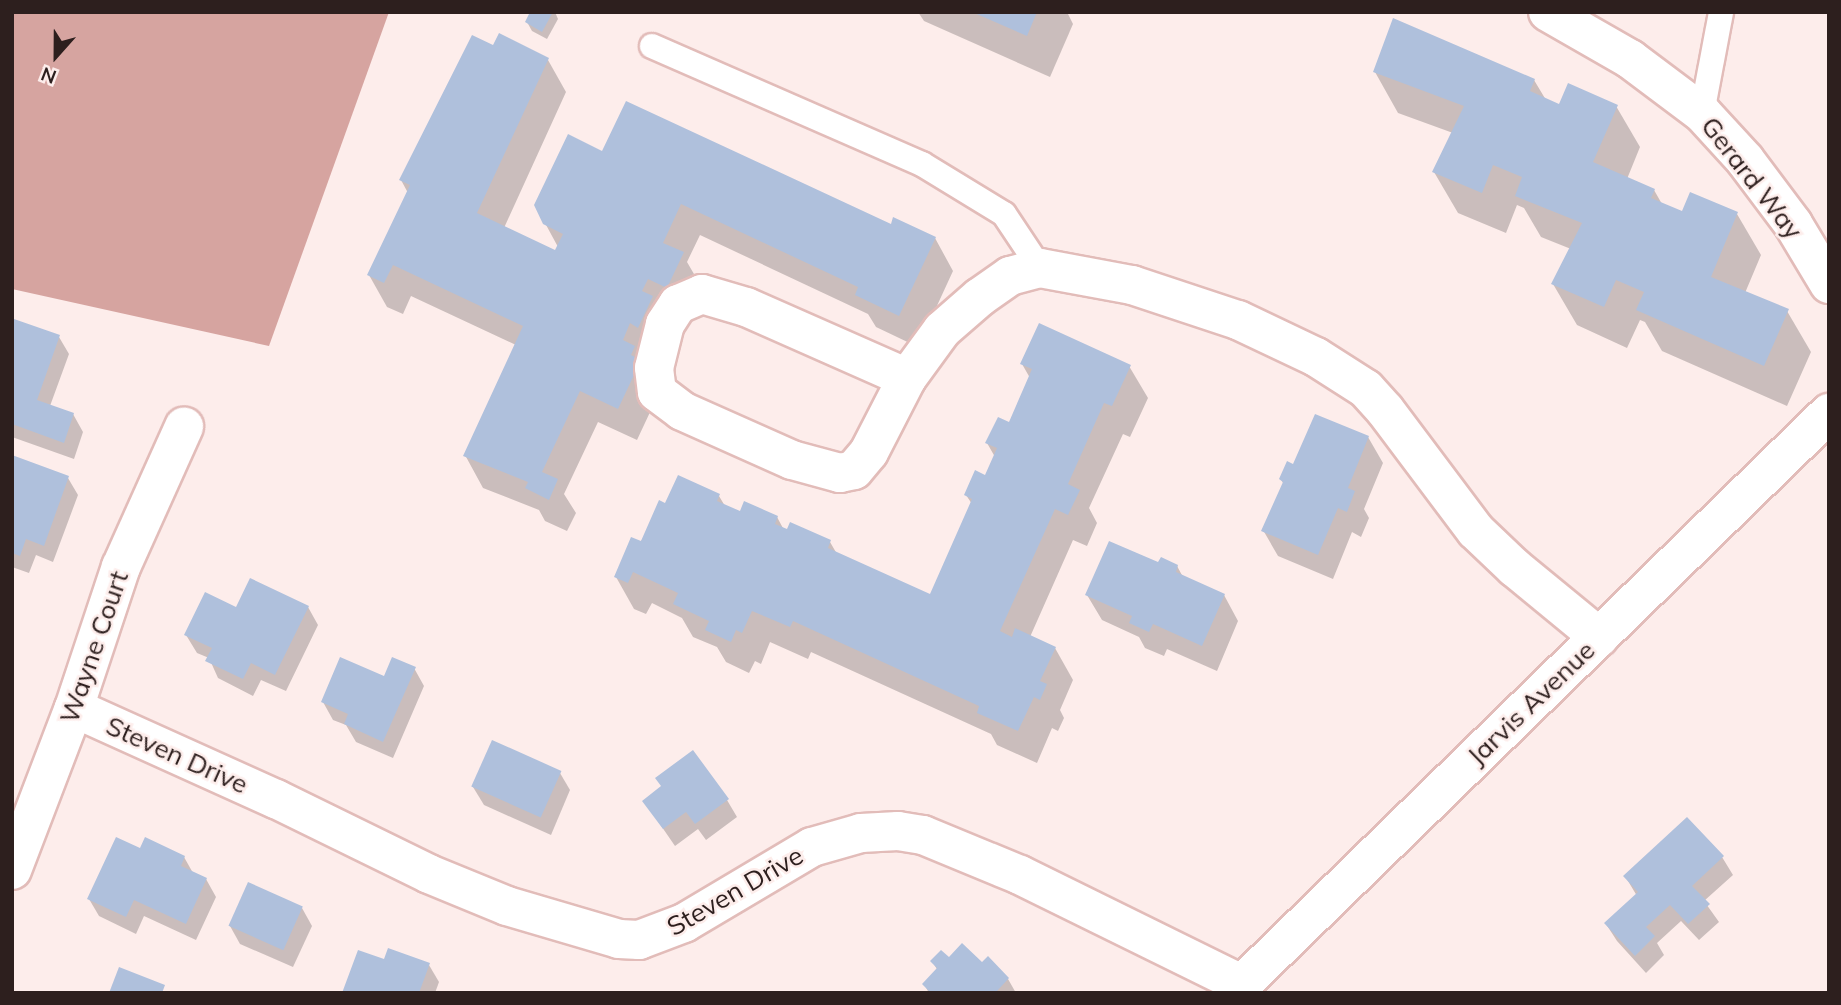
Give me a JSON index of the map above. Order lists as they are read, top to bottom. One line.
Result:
{"streets":{"street":["Gerard Way","Wayne Court","Jarvis Avenue","Steven Drive"]},"crossings":[["Wayne Court","Steven Drive"],["Jarvis Avenue","Steven Drive"]],"north":"bottom"}
